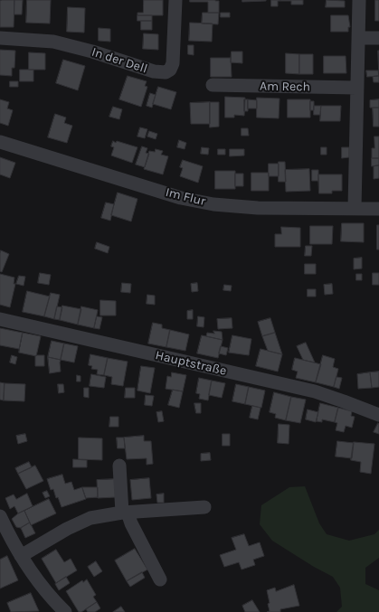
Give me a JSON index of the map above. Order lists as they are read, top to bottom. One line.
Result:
{"streets":{"street":["In der Dell","Am Rech","Im Flur","Hauptstraße"]}}
